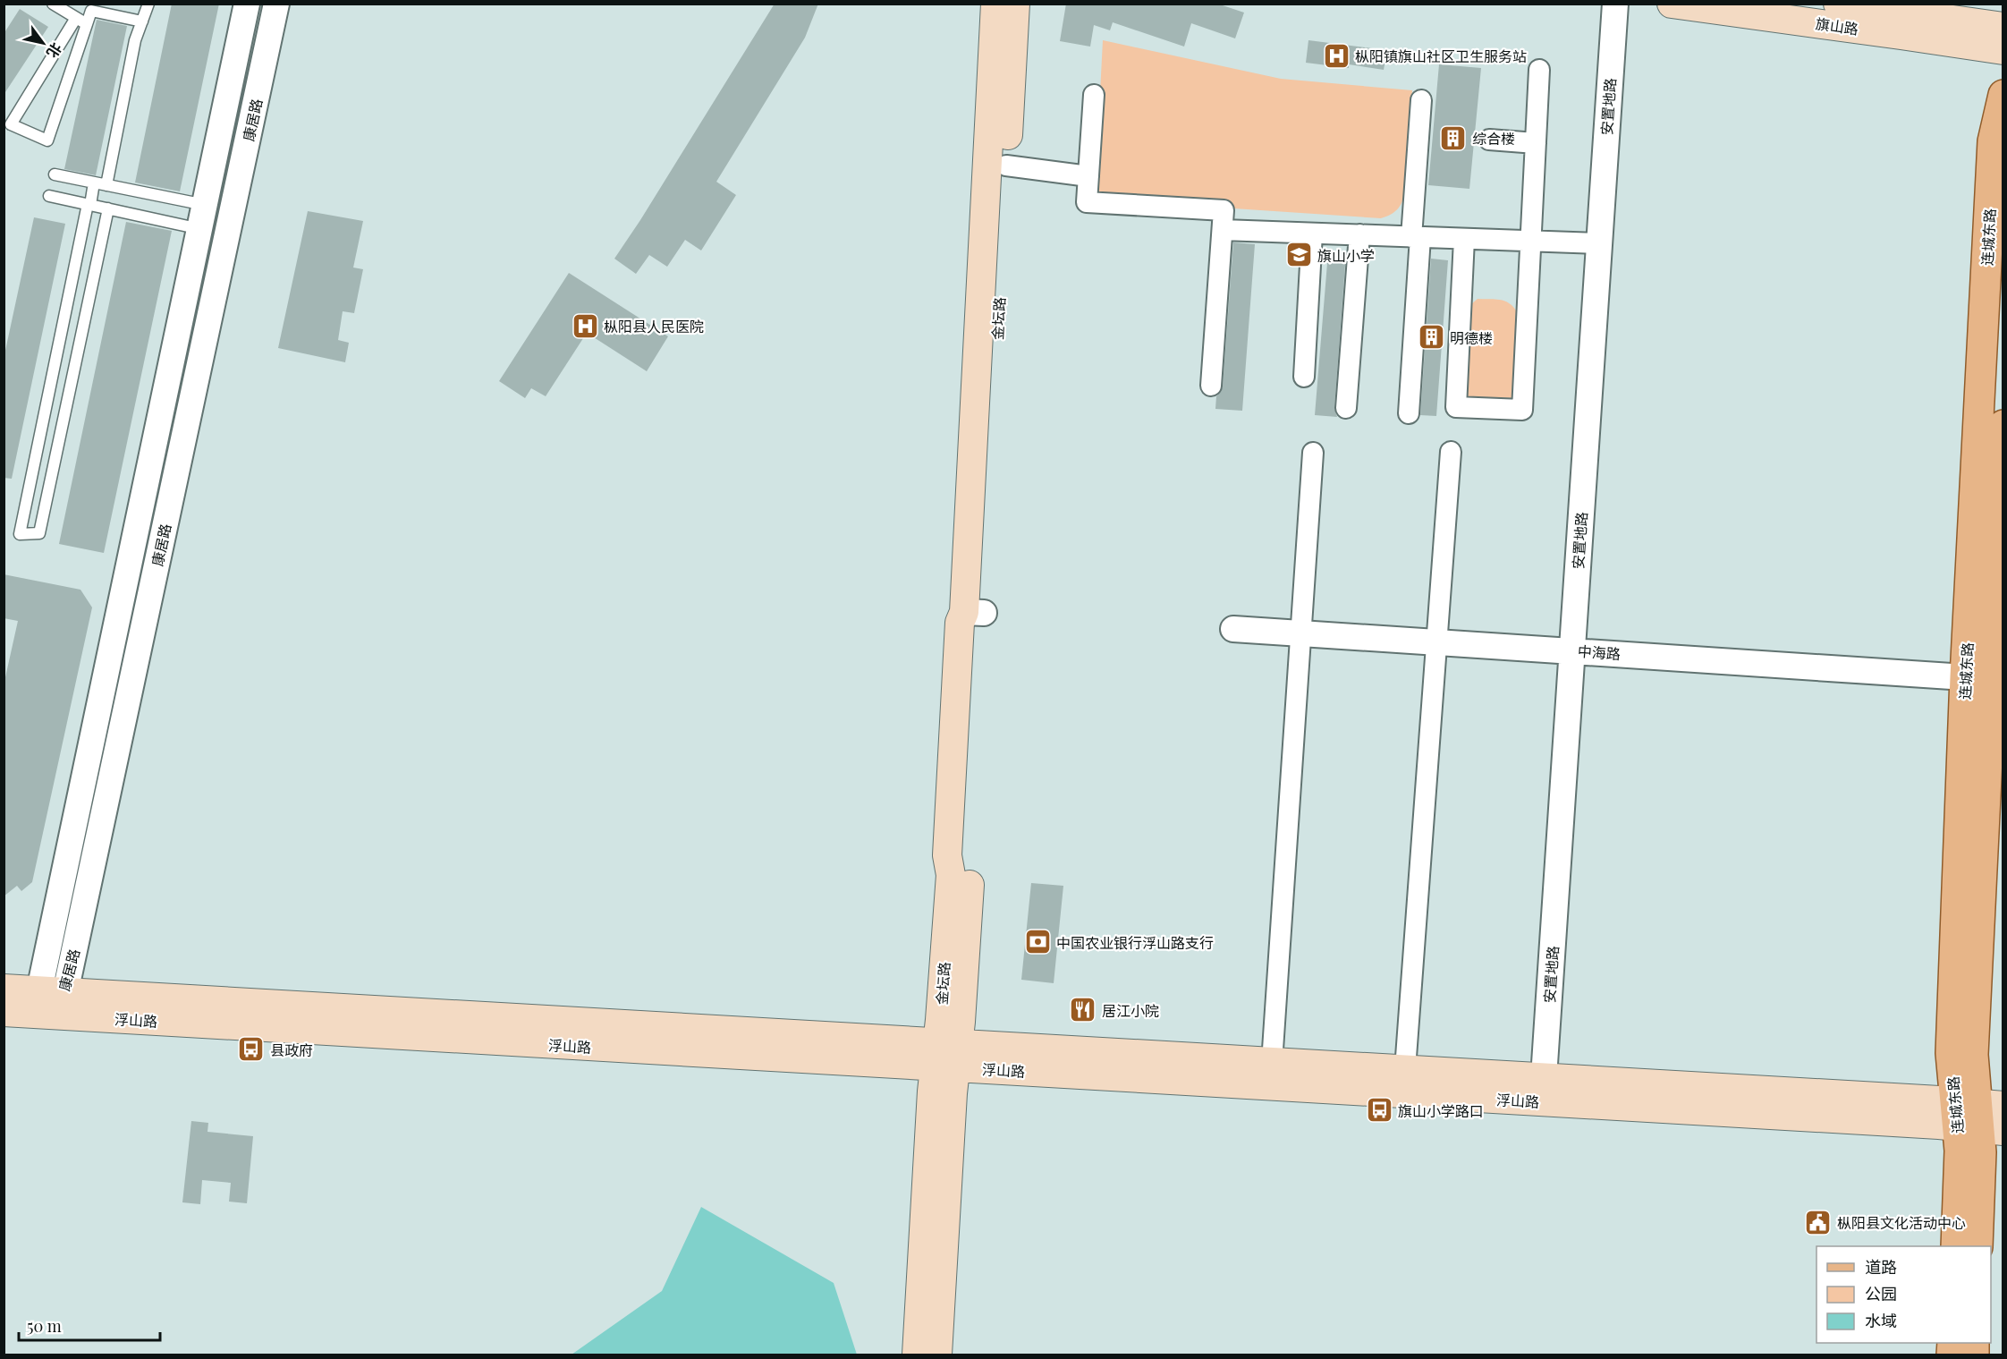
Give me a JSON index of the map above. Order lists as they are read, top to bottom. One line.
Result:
{"streets":{"main road":["旗山路","连城东路","金坛路","浮山路"],"street":["安置地路","康居路","中海路"]},"crossings":[["安置地路","中海路"],["安置地路","浮山路"],["康居路","浮山路"],["连城东路","中海路"],["连城东路","浮山路"],["金坛路","浮山路"]],"places":{"hospital":["枞阳镇旗山社区卫生服务站","枞阳县人民医院"],"building":["综合楼","明德楼"],"school or university":["旗山小学"],"bank":["中国农业银行浮山路支行"],"restaurant":["居江小院"],"bus stop":["县政府","旗山小学路口"],"public building":["枞阳县文化活动中心"]},"legend":["道路","公园","水域"],"scale_bar":"50 m","north":"bottom right"}
